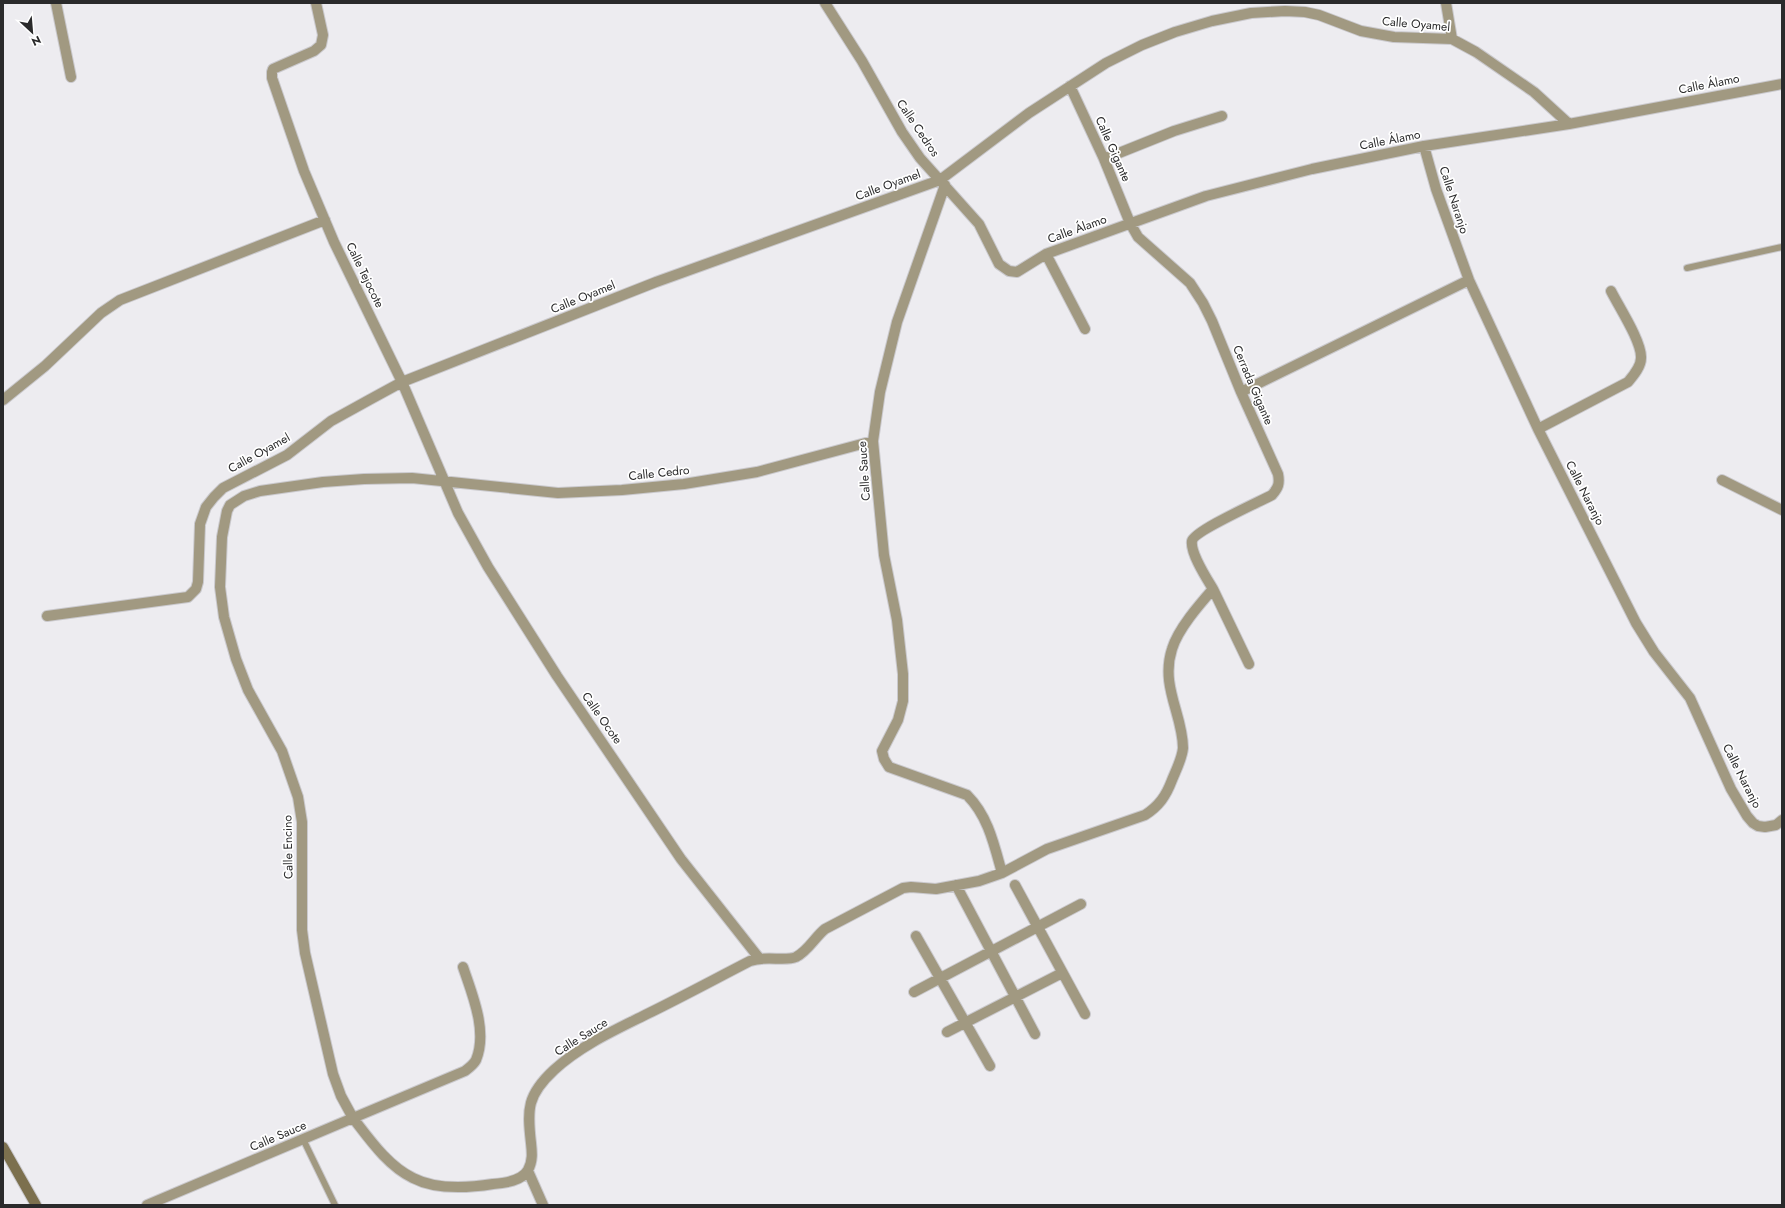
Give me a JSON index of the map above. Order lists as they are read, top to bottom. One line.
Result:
{"streets":{"street":["Calle Oyamel","Calle Álamo","Calle Cedros","Calle Gigante","Calle Naranjo","Calle Tejocote","Cerrada Gigante","Calle Sauce","Calle Cedro","Calle Ocote","Calle Encino"]},"crossings":[["Calle Oyamel","Calle Álamo"],["Calle Oyamel","Calle Cedros"],["Calle Oyamel","Calle Gigante"],["Calle Oyamel","Calle Tejocote"],["Calle Oyamel","Calle Sauce"],["Calle Álamo","Calle Cedros"],["Calle Álamo","Calle Gigante"],["Calle Álamo","Calle Naranjo"],["Calle Álamo","Cerrada Gigante"],["Calle Cedros","Calle Sauce"],["Calle Gigante","Cerrada Gigante"],["Calle Tejocote","Calle Cedro"],["Calle Tejocote","Calle Ocote"],["Cerrada Gigante","Calle Sauce"],["Calle Sauce","Calle Cedro"],["Calle Sauce","Calle Ocote"],["Calle Sauce","Calle Encino"],["Calle Cedro","Calle Ocote"],["Calle Cedro","Calle Encino"]],"north":"bottom right"}
